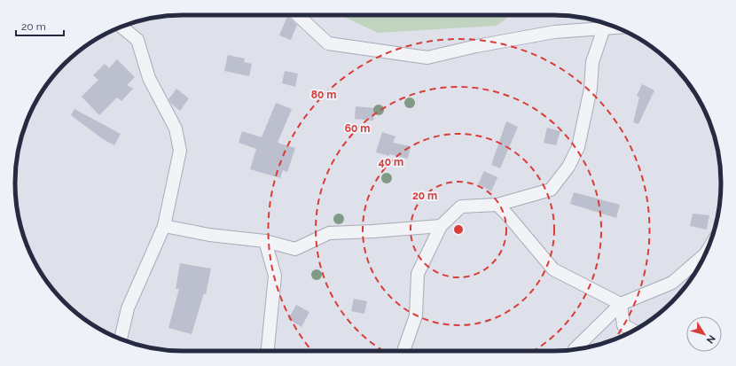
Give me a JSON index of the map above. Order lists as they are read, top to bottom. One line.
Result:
{"scale_bar":"20 m","north":"bottom right","rings":["80 m","60 m","40 m","20 m"]}
